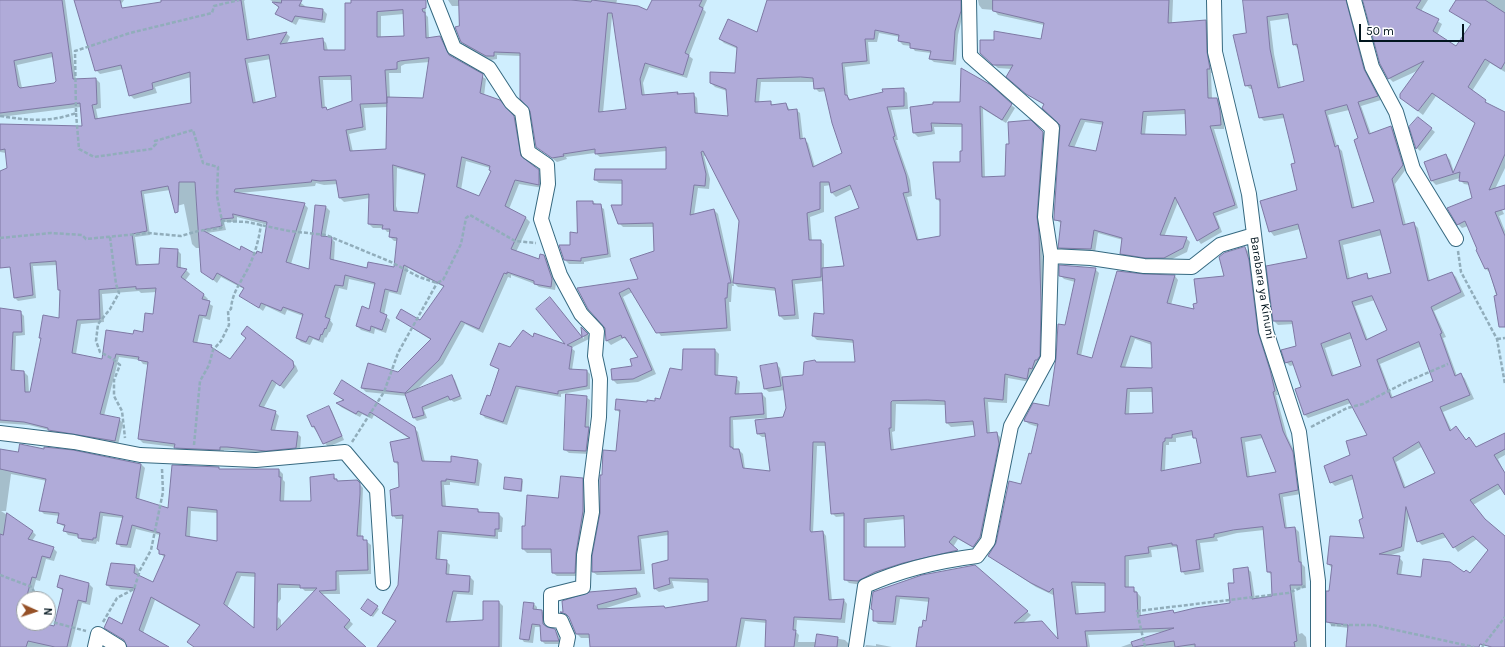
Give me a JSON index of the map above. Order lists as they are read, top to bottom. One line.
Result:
{"streets":{"street":["Barabara ya Kinuni"]},"scale_bar":"50 m","north":"right"}
